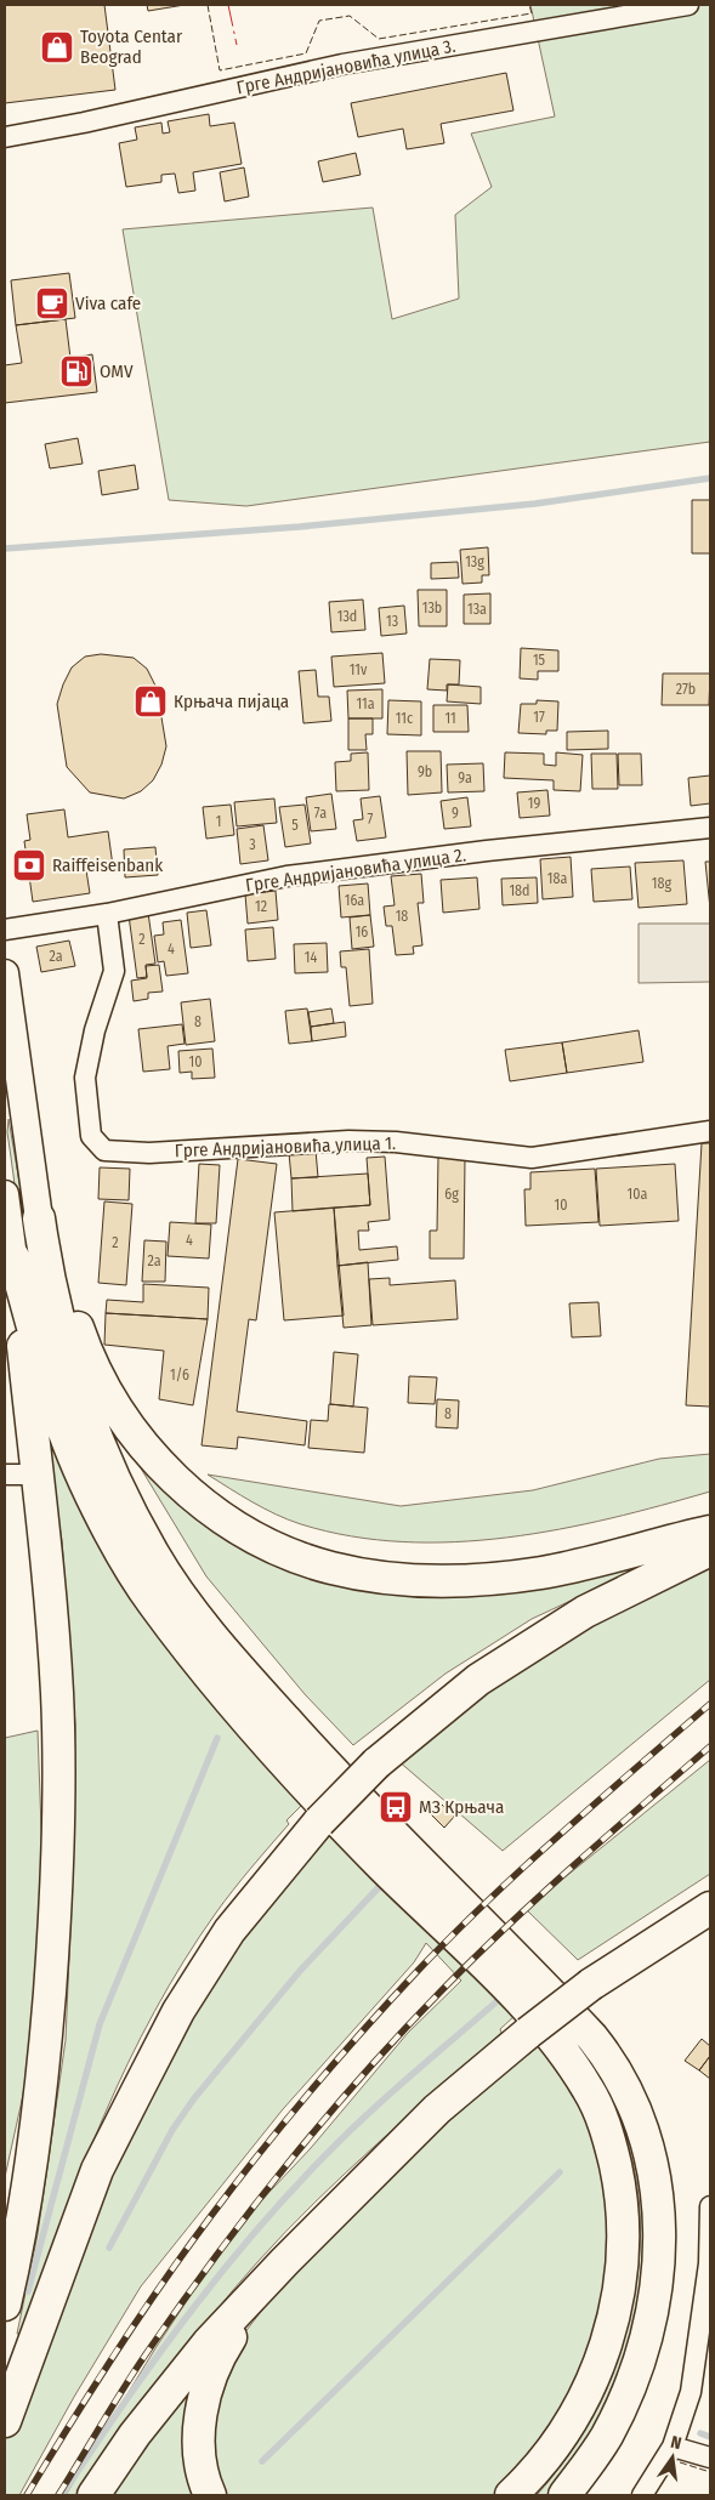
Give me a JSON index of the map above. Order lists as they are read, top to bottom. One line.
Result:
{"streets":{"street":["Грге Андријановића улица 3.","Грге Андријановића улица 2.","Грге Андријановића улица 1."]},"crossings":[["Грге Андријановића улица 2.","Грге Андријановића улица 1."]],"places":{"shop":["Toyota Centar Beograd","Крњача пијаца"],"cafe":["Viva cafe"],"fuel station":["OMV"],"bank":["Raiffeisenbank"],"bus stop":["МЗ Крњача"]},"house_numbers":["13g","13b","13a","13d","13","15","11v","27b","11a","17","11c","11","9b","9a","19","7a","9","7","1","5","3","18a","18g","18d","16a","12","18","16","2","4","2a","14","8","10","6g","10a","10","4","2","2a","1/6","8"],"north":"top"}
